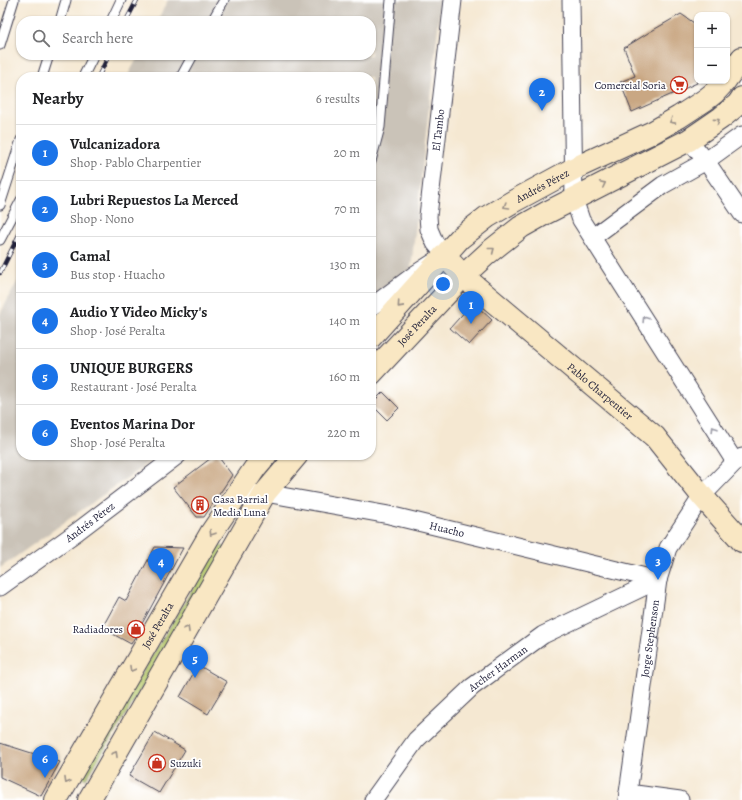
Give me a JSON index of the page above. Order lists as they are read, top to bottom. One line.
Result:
{"streets":{"main road":["Andrés Pérez","José Peralta","Pablo Charpentier"],"street":["El Tambo","Huacho","Jorge Stephenson","Archer Harman"]},"crossings":[["El Tambo","Andrés Pérez"],["El Tambo","Pablo Charpentier"],["Andrés Pérez","Pablo Charpentier"],["José Peralta","Pablo Charpentier"],["José Peralta","Huacho"],["Pablo Charpentier","Jorge Stephenson"],["Huacho","Jorge Stephenson"],["Huacho","Archer Harman"],["Jorge Stephenson","Archer Harman"]],"places":{"supermarket":["Comercial Soria"],"building":["Casa Barrial Media Luna"],"shop":["Radiadores","Suzuki"]},"page":{"map_buttons":["+","−"],"search":"Search here","heading":["Nearby","6 results"],"pins":["2","1","3","4","5","6"],"list":[{"mark":"1","name":"Vulcanizadora","note":"Shop · Pablo Charpentier","value":"20 m"},{"mark":"2","name":"Lubri Repuestos La Merced","note":"Shop · Nono","value":"70 m"},{"mark":"3","name":"Camal","note":"Bus stop · Huacho","value":"130 m"},{"mark":"4","name":"Audio Y Video Micky's","note":"Shop · José Peralta","value":"140 m"},{"mark":"5","name":"UNIQUE BURGERS","note":"Restaurant · José Peralta","value":"160 m"},{"mark":"6","name":"Eventos Marina Dor","note":"Shop · José Peralta","value":"220 m"}]}}
